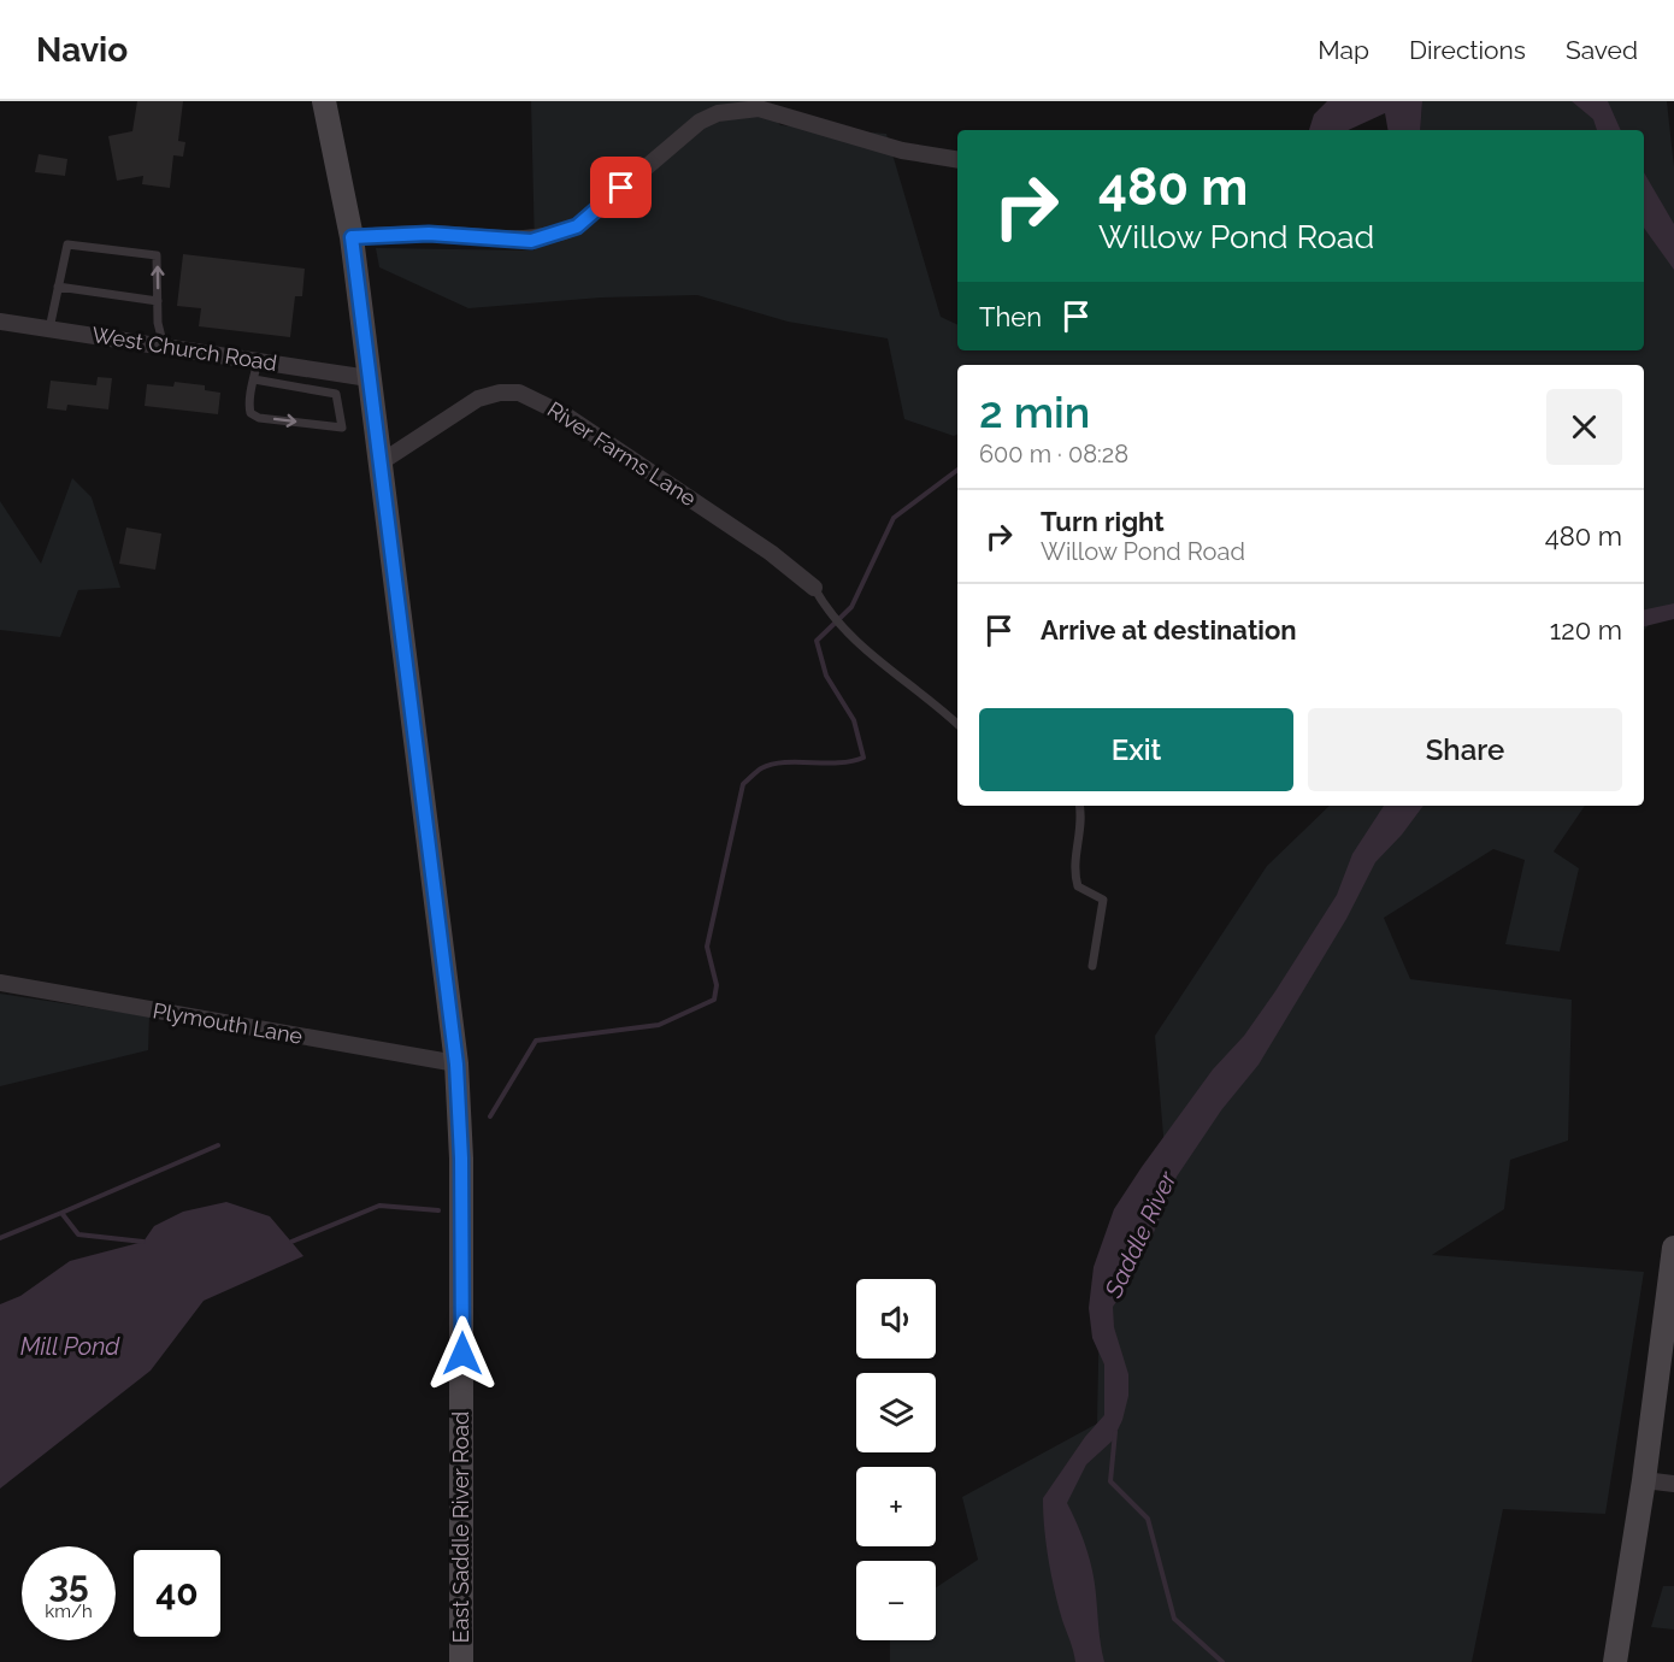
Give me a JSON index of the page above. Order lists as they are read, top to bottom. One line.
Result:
{"streets":{"street":["West Church Road","River Farms Lane","Plymouth Lane","East Saddle River Road"]},"crossings":[["West Church Road","East Saddle River Road"],["River Farms Lane","East Saddle River Road"],["Plymouth Lane","East Saddle River Road"]],"water":["Saddle River","Mill Pond"],"page":{"header":"Navio","nav":["Map","Directions","Saved"],"turn":["480 m","Willow Pond Road"],"then":"Then","heading":["2 min","600 m · 08:28"],"list":[{"name":"Turn right","note":"Willow Pond Road","value":"480 m"},{"name":"Arrive at destination","value":"120 m"}],"buttons":["Exit","Share"],"map_buttons":["+","−"],"speed":"35 km/h","limit":"40"}}
